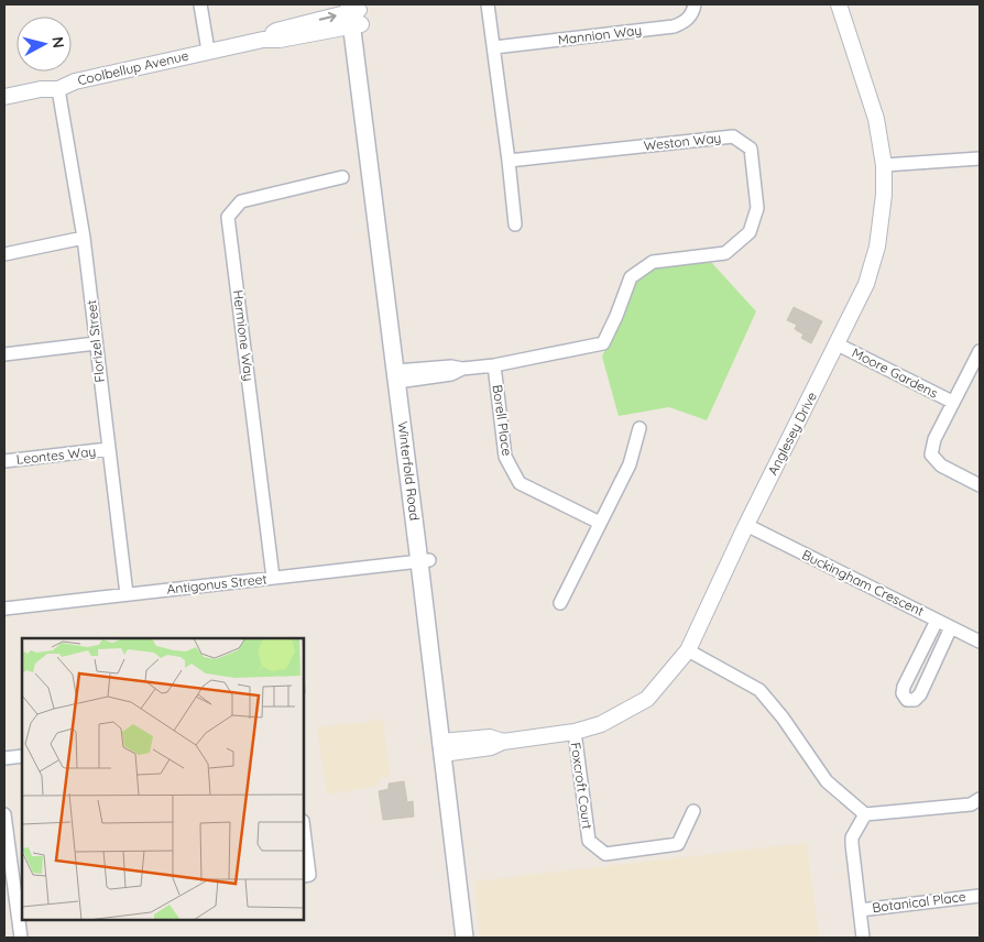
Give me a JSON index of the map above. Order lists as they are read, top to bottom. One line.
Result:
{"streets":{"main road":["Winterfold Road"],"street":["Mannion Way","Coolbellup Avenue","Weston Way","Hermione Way","Florizel Street","Moore Gardens","Borell Place","Anglesey Drive","Leontes Way","Buckingham Crescent","Antigonus Street","Foxcroft Court","Botanical Place"]},"crossings":[["Coolbellup Avenue","Florizel Street"],["Coolbellup Avenue","Winterfold Road"],["Weston Way","Borell Place"],["Weston Way","Winterfold Road"],["Hermione Way","Antigonus Street"],["Florizel Street","Leontes Way"],["Florizel Street","Antigonus Street"],["Moore Gardens","Anglesey Drive"],["Anglesey Drive","Winterfold Road"],["Anglesey Drive","Buckingham Crescent"],["Anglesey Drive","Foxcroft Court"],["Winterfold Road","Antigonus Street"]],"north":"right"}
